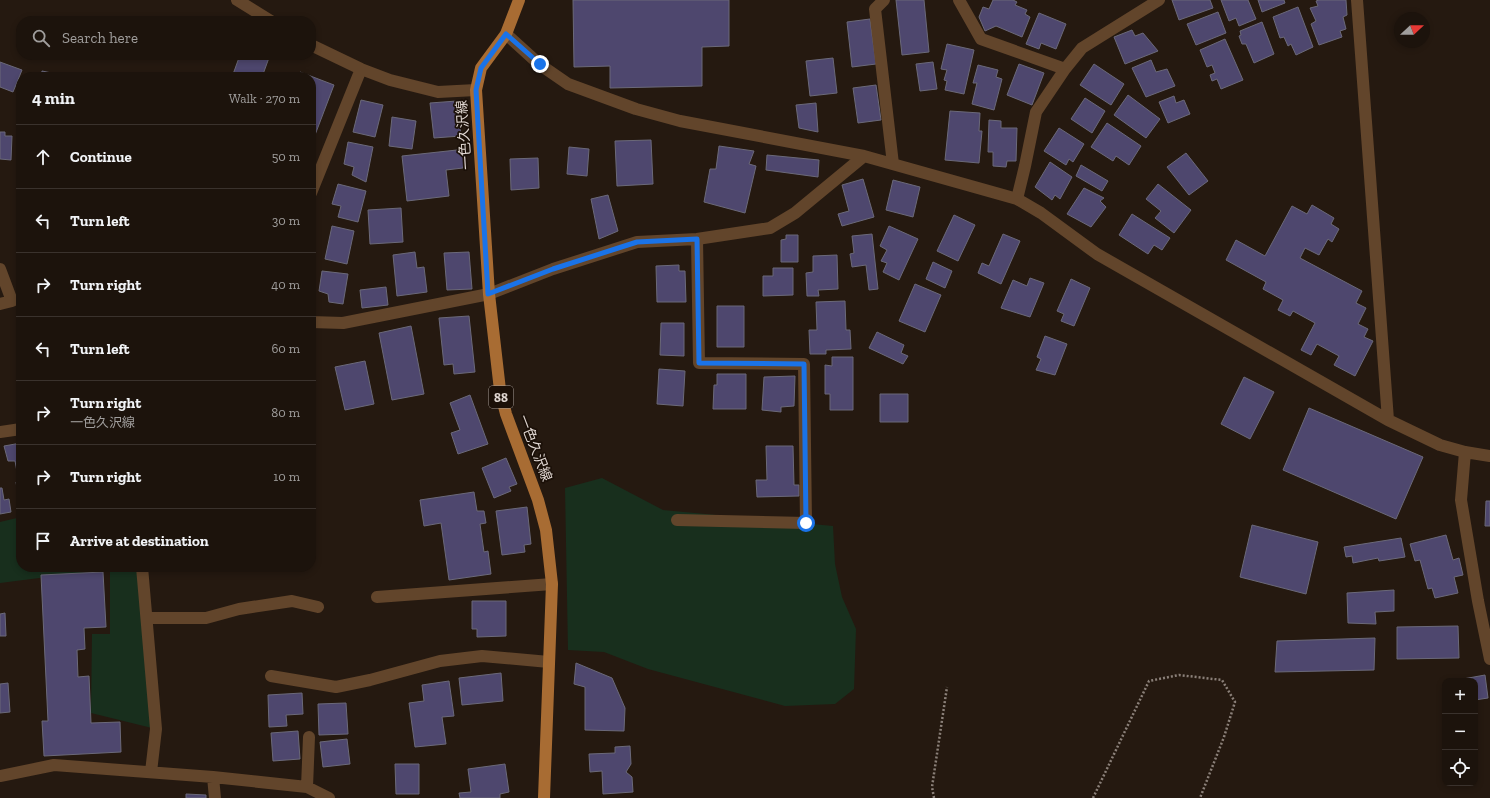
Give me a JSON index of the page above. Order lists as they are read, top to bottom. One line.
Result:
{"streets":{"main road":["一色久沢線","88"]},"north":"right","page":{"search":"Search here","heading":["4 min","Walk · 270 m"],"list":[["Continue","50 m"],["Turn left","30 m"],["Turn right","40 m"],["Turn left","60 m"],["Turn right","一色久沢線","80 m"],["Turn right","10 m"],"Arrive at destination"],"map_buttons":["+","−"]}}
